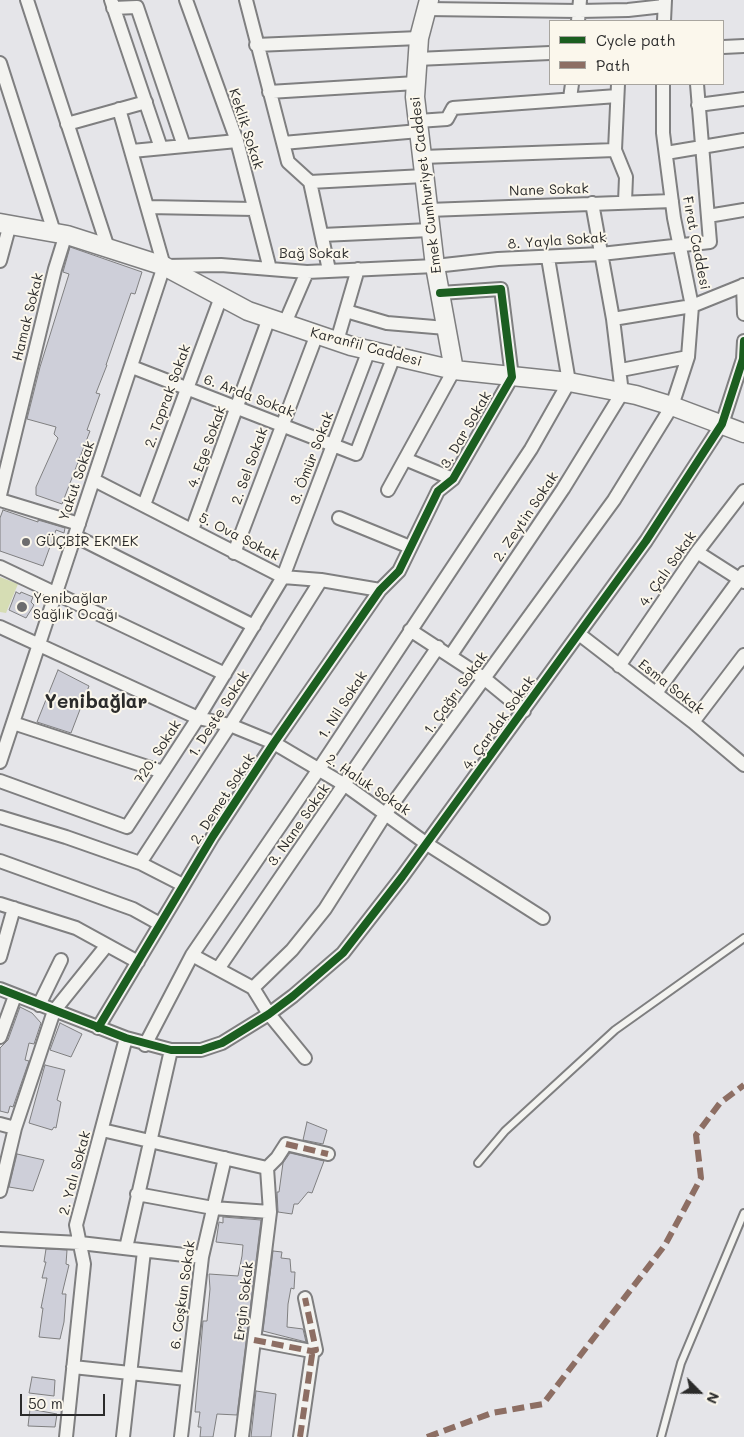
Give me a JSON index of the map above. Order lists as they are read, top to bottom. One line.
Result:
{"streets":{"street":["Keklik Sokak","Emek Cumhuriyet Caddesi","Nane Sokak","8. Yayla Sokak","Fırat Caddesi","Bağ Sokak","Hamak Sokak","Karanfil Caddesi","2. Toprak Sokak","6. Arda Sokak","3. Dar Sokak","4. Ege Sokak","3. Ömür Sokak","2. Sel Sokak","Yakut Sokak","2. Zeytin Sokak","5. Ova Sokak","4. Çalı Sokak","Esma Sokak","1. Çağrı Sokak","1. Nil Sokak","1. Deste Sokak","4. Çardak Sokak","720. Sokak","2. Haluk Sokak","2. Demet Sokak","3. Nane Sokak","2. Yalı Sokak","6. Coşkun Sokak","Ergin Sokak"]},"crossings":[["Keklik Sokak","Bağ Sokak"],["Emek Cumhuriyet Caddesi","Nane Sokak"],["Emek Cumhuriyet Caddesi","8. Yayla Sokak"],["Emek Cumhuriyet Caddesi","Bağ Sokak"],["Emek Cumhuriyet Caddesi","Karanfil Caddesi"],["Nane Sokak","Fırat Caddesi"],["8. Yayla Sokak","Fırat Caddesi"],["8. Yayla Sokak","Bağ Sokak"],["Fırat Caddesi","Karanfil Caddesi"],["Fırat Caddesi","1. Çağrı Sokak"],["Bağ Sokak","Karanfil Caddesi"],["Bağ Sokak","4. Ege Sokak"],["Bağ Sokak","Yakut Sokak"],["Hamak Sokak","Karanfil Caddesi"],["Karanfil Caddesi","2. Toprak Sokak"],["Karanfil Caddesi","6. Arda Sokak"],["Karanfil Caddesi","3. Dar Sokak"],["Karanfil Caddesi","4. Ege Sokak"],["Karanfil Caddesi","3. Ömür Sokak"],["Karanfil Caddesi","2. Sel Sokak"],["Karanfil Caddesi","Yakut Sokak"],["Karanfil Caddesi","2. Zeytin Sokak"],["Karanfil Caddesi","1. Çağrı Sokak"],["Karanfil Caddesi","1. Nil Sokak"],["Karanfil Caddesi","4. Çardak Sokak"],["2. Toprak Sokak","6. Arda Sokak"],["2. Toprak Sokak","5. Ova Sokak"],["6. Arda Sokak","4. Ege Sokak"],["6. Arda Sokak","3. Ömür Sokak"],["6. Arda Sokak","2. Sel Sokak"],["6. Arda Sokak","Yakut Sokak"],["3. Dar Sokak","5. Ova Sokak"],["3. Dar Sokak","2. Demet Sokak"],["4. Ege Sokak","5. Ova Sokak"],["3. Ömür Sokak","5. Ova Sokak"],["3. Ömür Sokak","720. Sokak"],["2. Sel Sokak","5. Ova Sokak"],["Yakut Sokak","5. Ova Sokak"],["Yakut Sokak","2. Haluk Sokak"],["5. Ova Sokak","1. Deste Sokak"],["5. Ova Sokak","720. Sokak"],["5. Ova Sokak","2. Demet Sokak"],["4. Çalı Sokak","Esma Sokak"],["Esma Sokak","4. Çardak Sokak"],["1. Çağrı Sokak","2. Haluk Sokak"],["1. Nil Sokak","4. Çardak Sokak"],["1. Nil Sokak","2. Haluk Sokak"],["1. Deste Sokak","2. Haluk Sokak"],["4. Çardak Sokak","2. Haluk Sokak"],["4. Çardak Sokak","2. Demet Sokak"],["4. Çardak Sokak","2. Yalı Sokak"],["720. Sokak","2. Haluk Sokak"],["2. Haluk Sokak","2. Demet Sokak"],["2. Haluk Sokak","3. Nane Sokak"]],"districts":["Yenibağlar"],"places":["GÜÇBİR EKMEK","Yenibağlar Sağlık Ocağı"],"legend":["Cycle path","Path"],"scale_bar":"50 m","north":"bottom right"}
